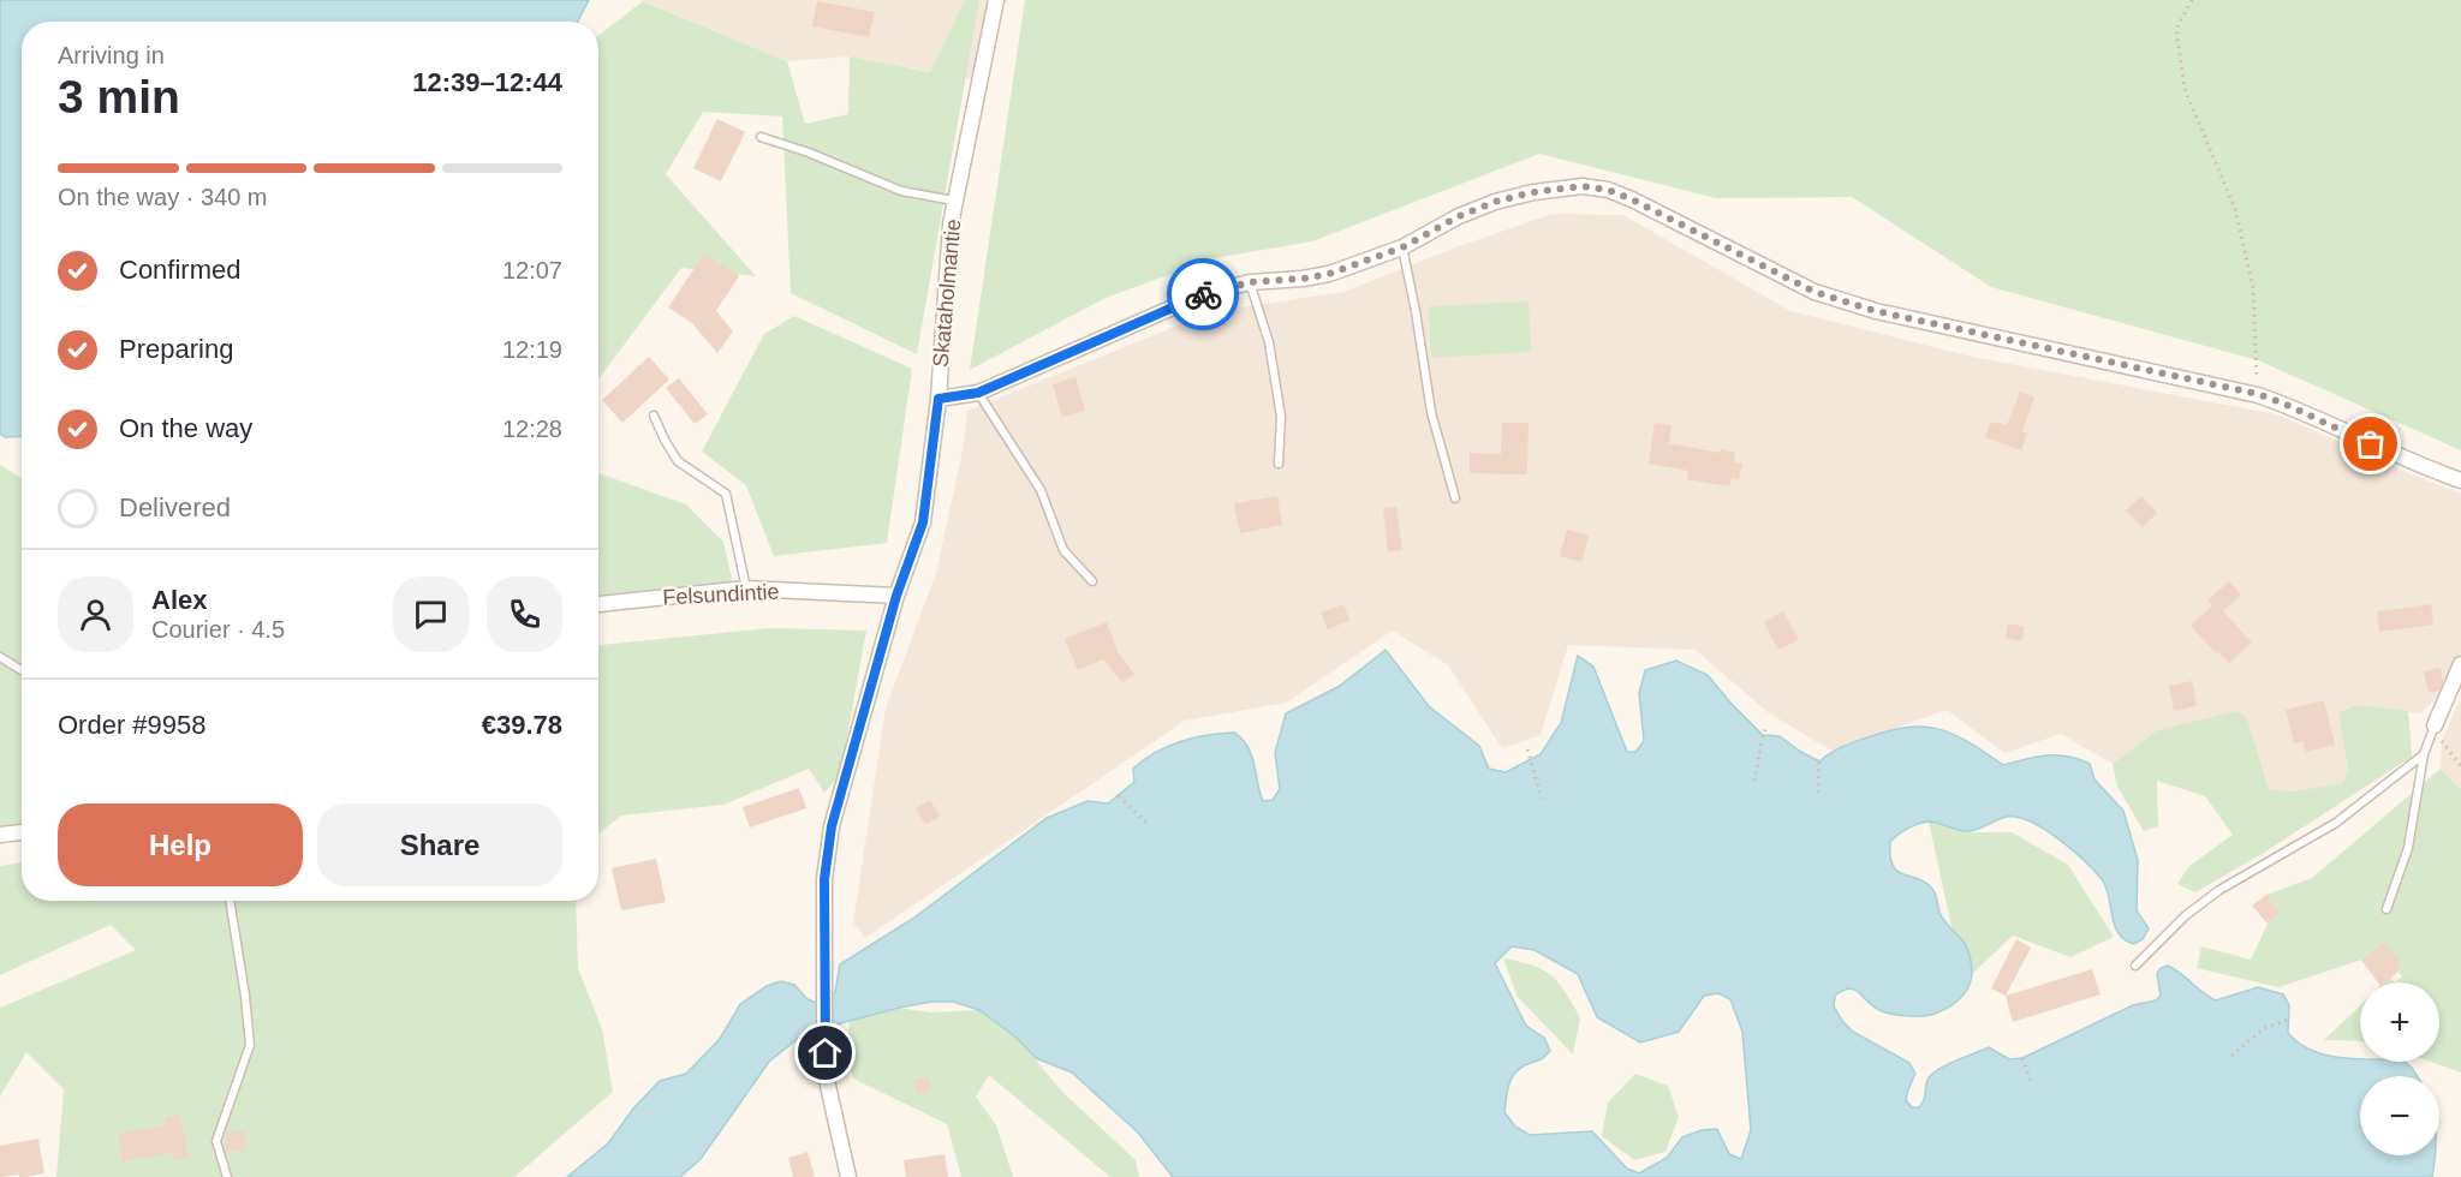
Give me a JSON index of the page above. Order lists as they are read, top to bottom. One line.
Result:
{"streets":{"street":["Skataholmantie","Felsundintie"]},"crossings":[["Skataholmantie","Felsundintie"]],"page":{"heading":["3 min","Arriving in","12:39–12:44"],"panel":["Alex","Courier · 4.5","Order #9958","€39.78"],"bar":"On the way · 340 m","list":[["Confirmed","12:07"],["Preparing","12:19"],["On the way","12:28"],"Delivered"],"buttons":["Help","Share"],"map_buttons":["+","−"]}}
